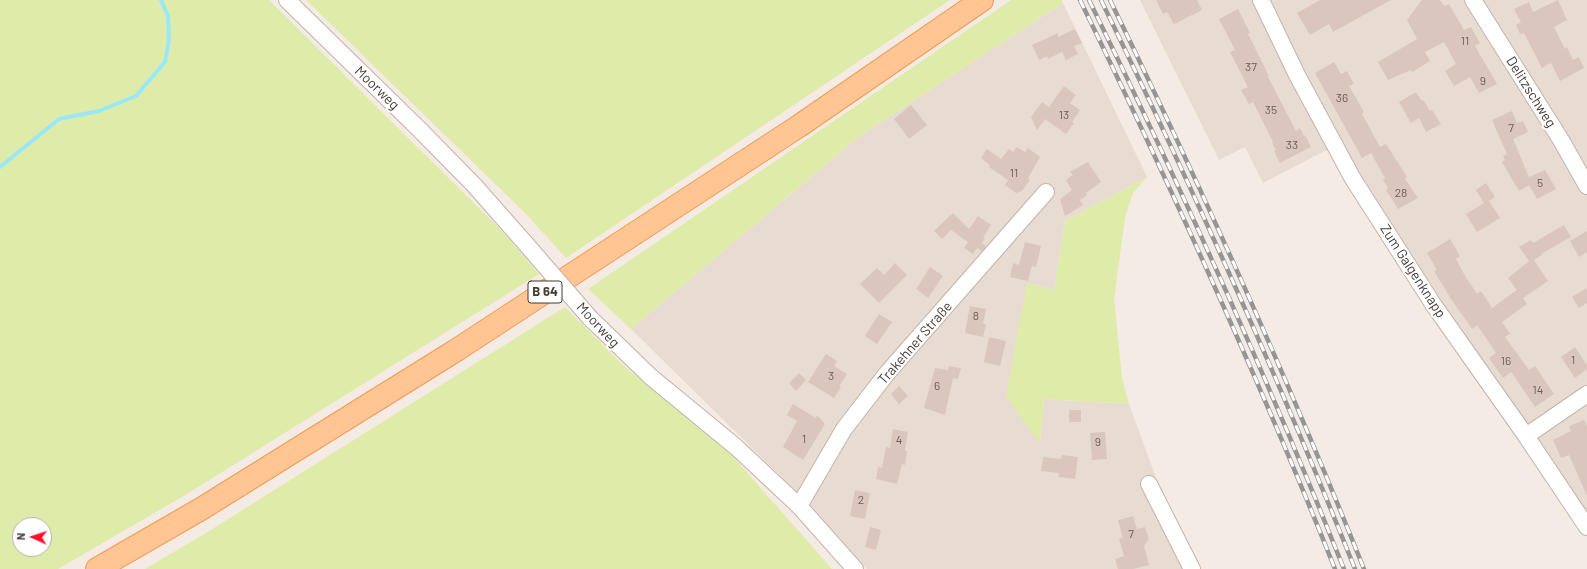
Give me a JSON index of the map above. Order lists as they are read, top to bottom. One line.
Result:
{"streets":{"main road":["B 64"],"street":["Moorweg","Delitzschweg","Zum Galgenknapp","Trakehner Straße"]},"crossings":[["Moorweg","Trakehner Straße"]],"house_numbers":["11","37","9","36","35","13","7","33","11","5","28","8","1","16","3","6","14","1","4","9","2","7"],"north":"left"}
